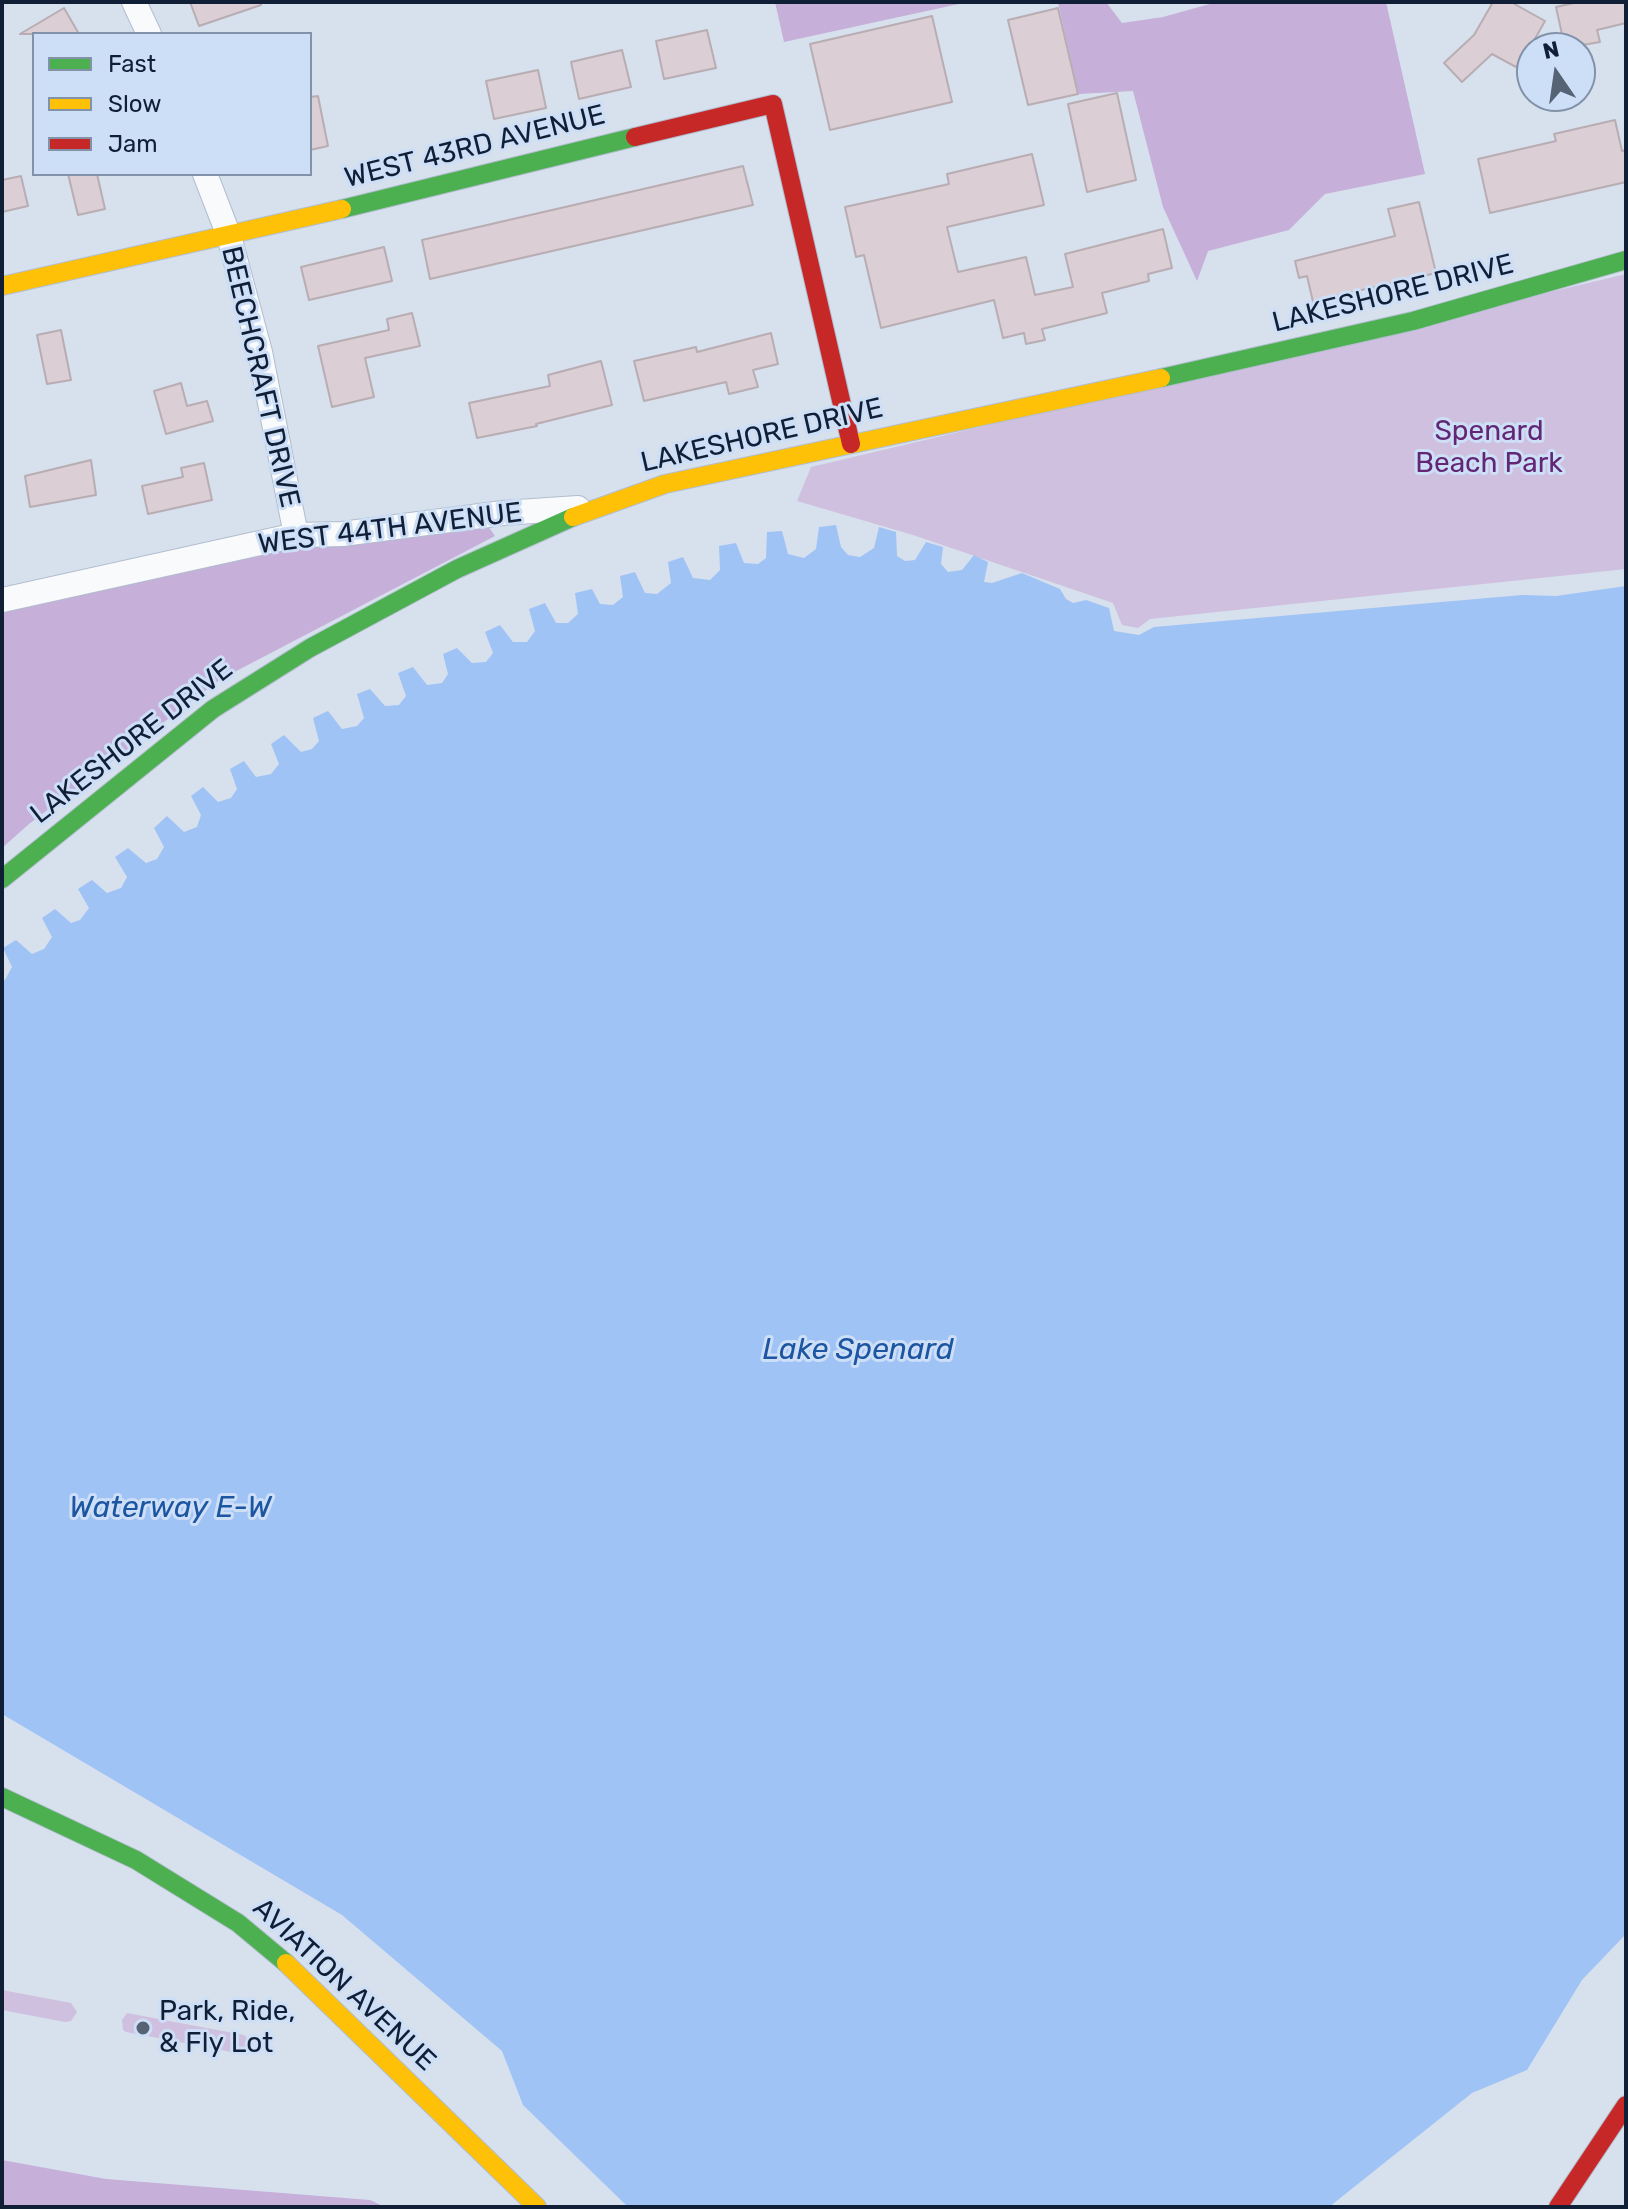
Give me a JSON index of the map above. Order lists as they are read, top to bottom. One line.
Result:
{"streets":{"street":["WEST 43RD AVENUE","LAKESHORE DRIVE","BEECHCRAFT DRIVE","WEST 44TH AVENUE","AVIATION AVENUE"]},"crossings":[["WEST 43RD AVENUE","LAKESHORE DRIVE"],["WEST 43RD AVENUE","BEECHCRAFT DRIVE"],["LAKESHORE DRIVE","WEST 44TH AVENUE"],["BEECHCRAFT DRIVE","WEST 44TH AVENUE"]],"water":["Lake Spenard","Waterway E-W"],"parks":["Spenard Beach Park"],"places":["Park, Ride, & Fly Lot"],"legend":["Fast","Slow","Jam"],"north":"top"}
